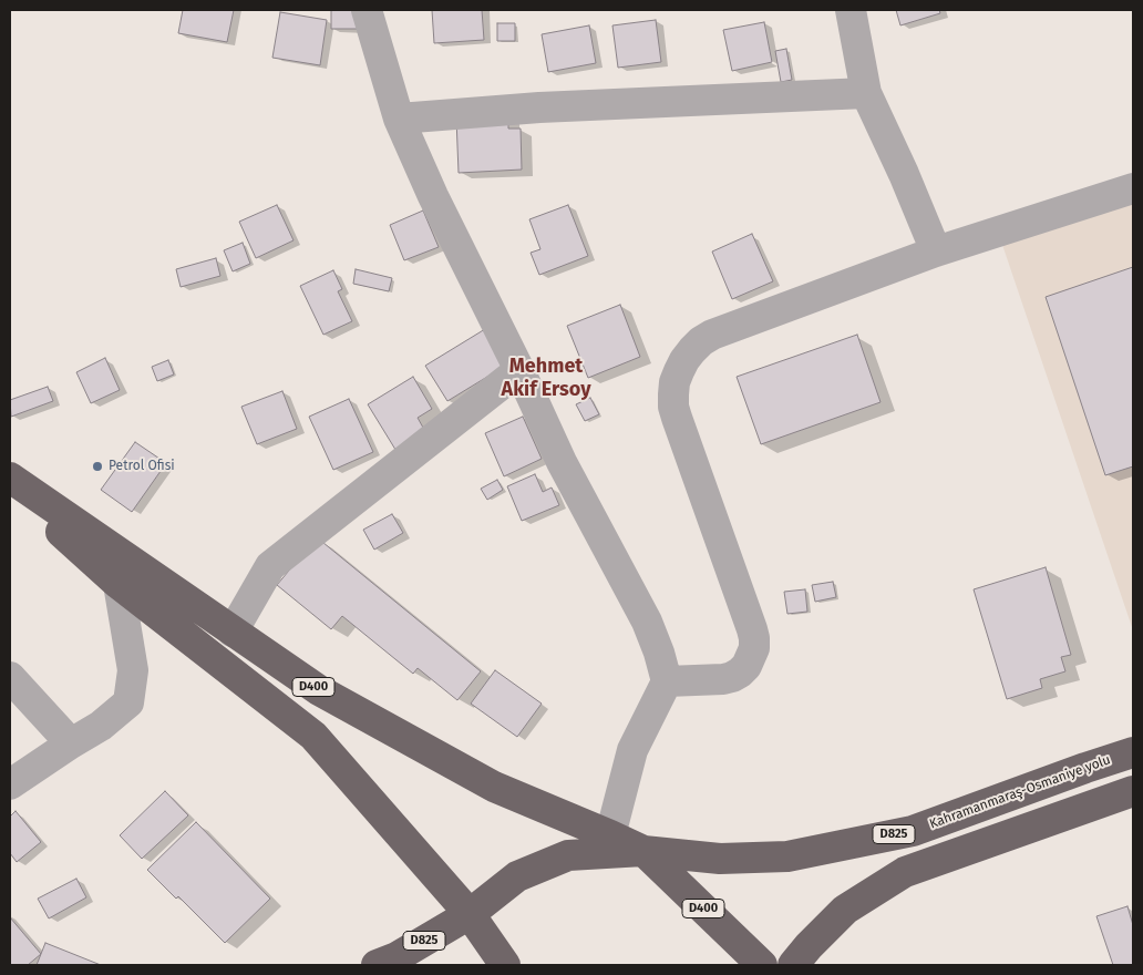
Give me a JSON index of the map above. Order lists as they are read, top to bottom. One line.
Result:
{"streets":{"highway":["D400","Kahramanmaraş-Osmaniye yolu","D825"]},"crossings":[["D400","Kahramanmaraş-Osmaniye yolu"]],"districts":["Mehmet Akif Ersoy"],"places":["Petrol Ofisi"]}
